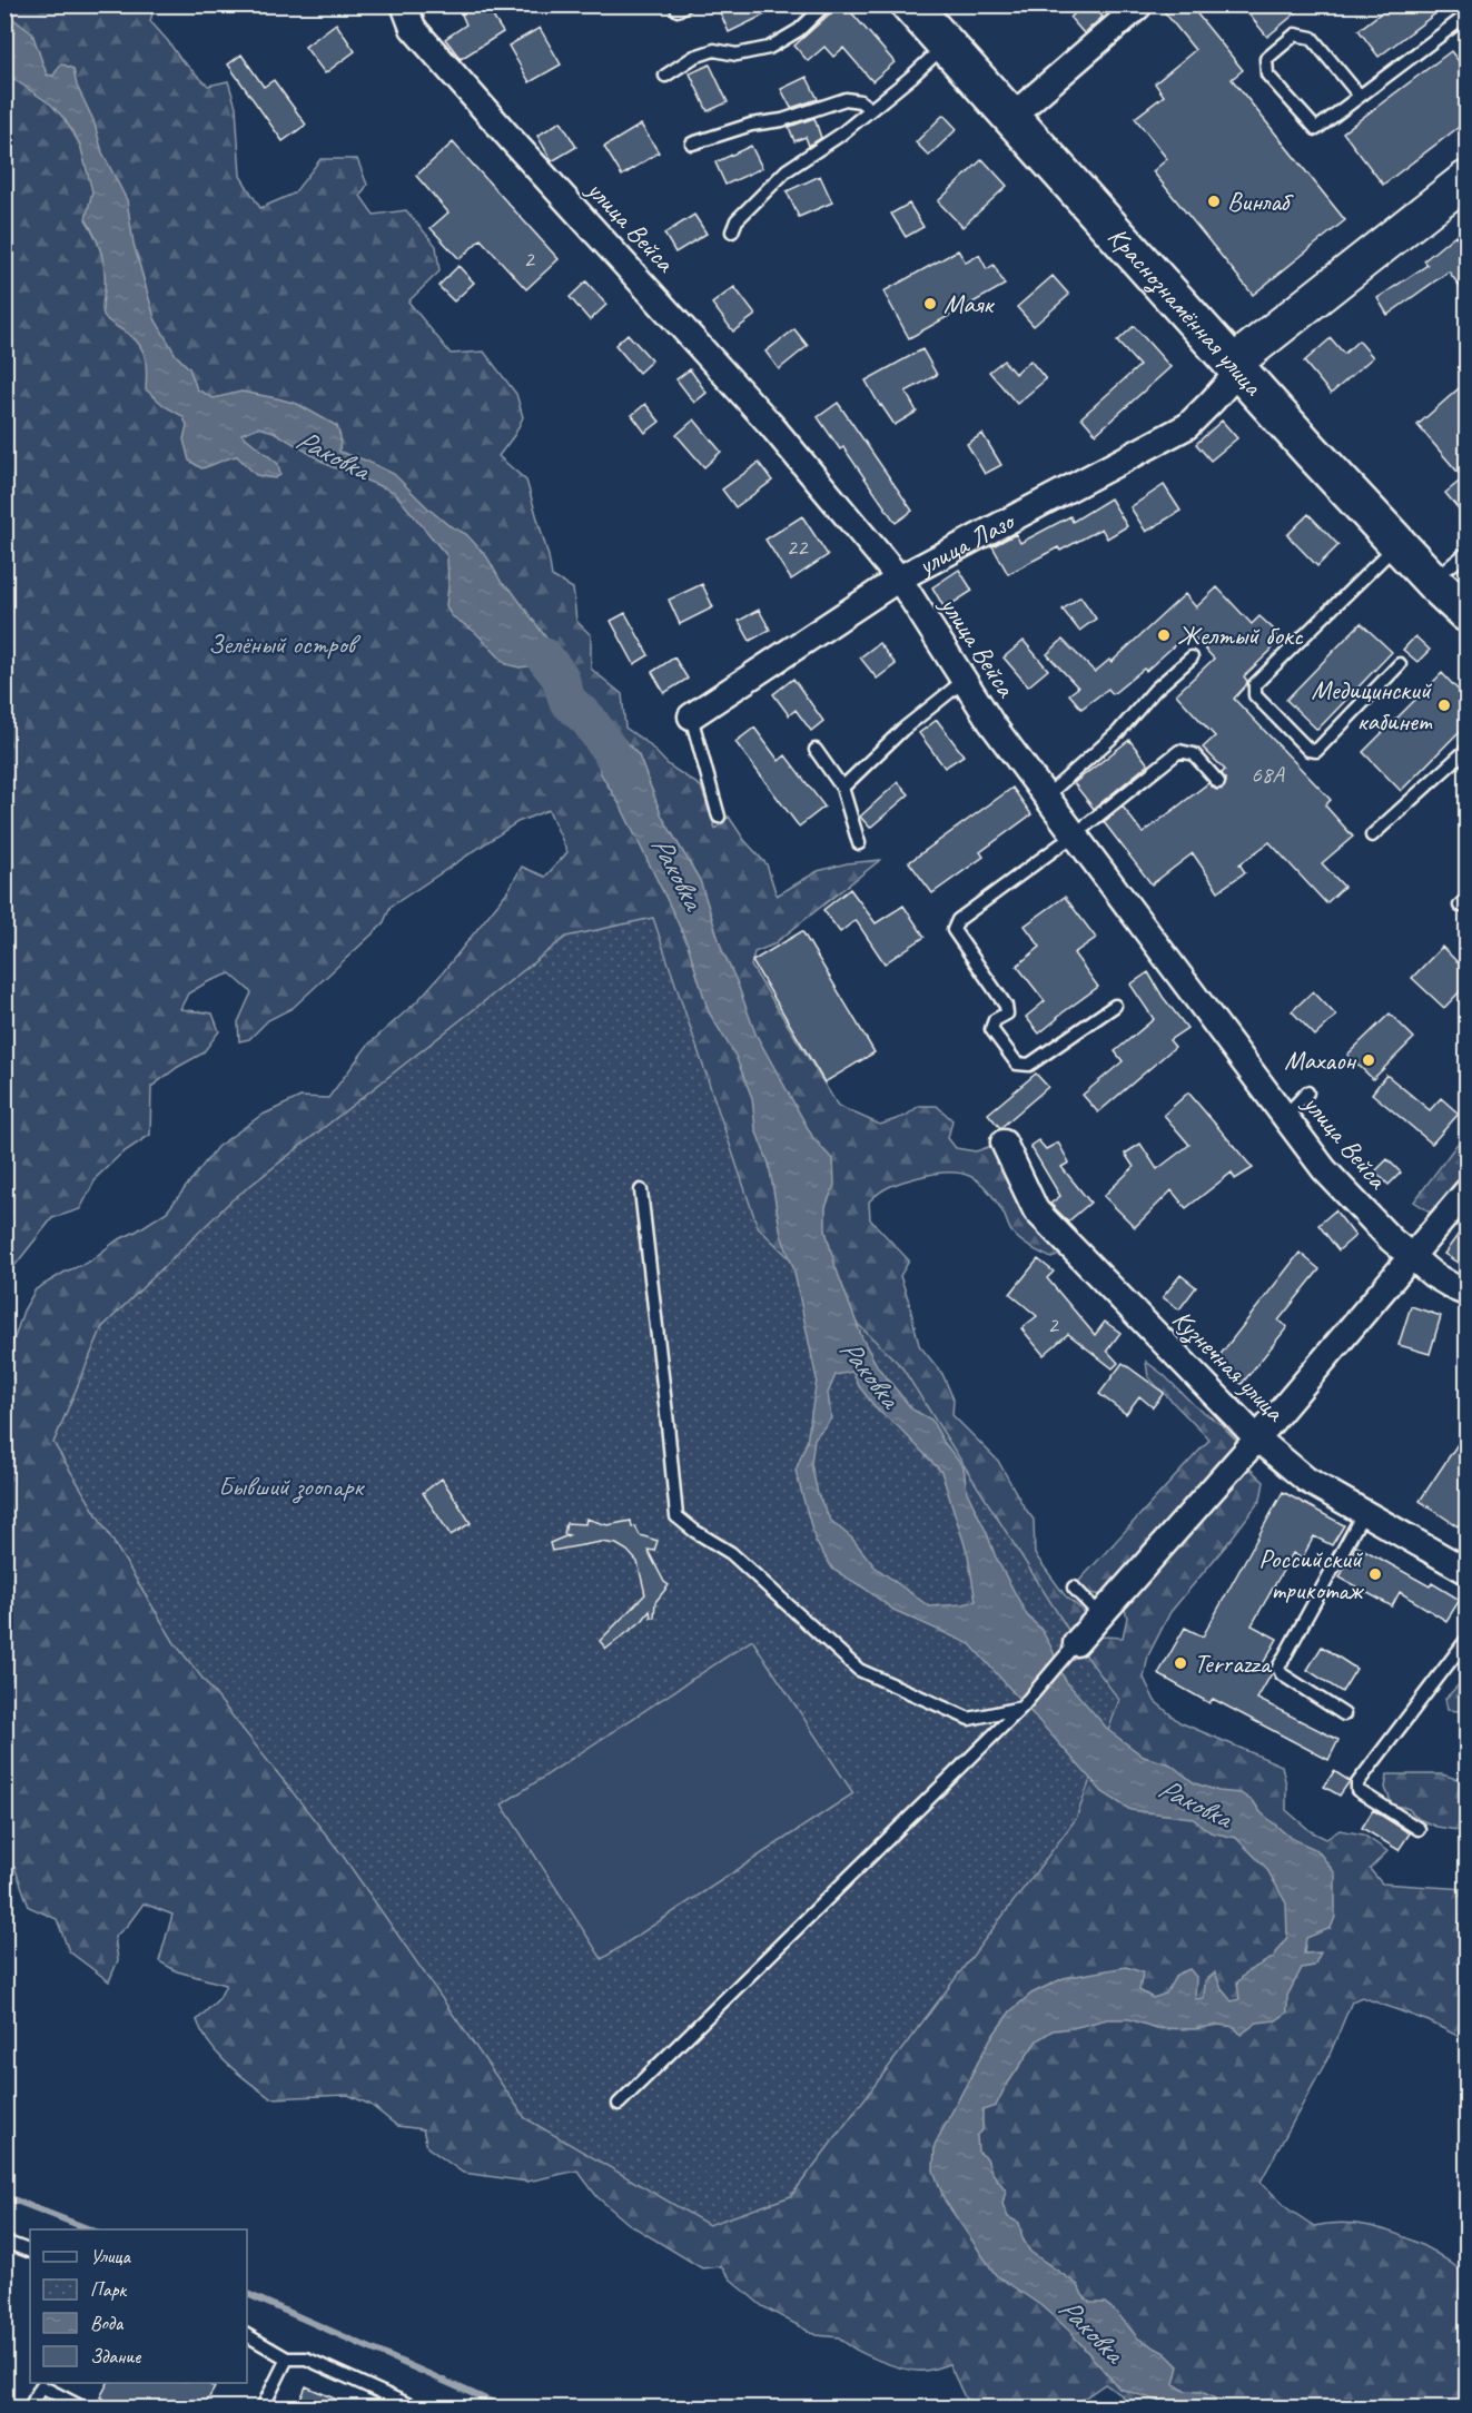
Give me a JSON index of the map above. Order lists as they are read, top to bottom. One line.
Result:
{"streets":{"highway":["Краснознамённая улица"],"street":["улица Вейса","улица Лазо","Кузнечная улица"]},"crossings":[["улица Вейса","улица Лазо"],["Краснознамённая улица","улица Лазо"]],"water":["Раковка"],"parks":["Зелёный остров","Бывший зоопарк"],"places":["Винлаб","Маяк","Желтый бокс","Медицинский кабинет","Махаон","Российский трикотаж","Terrazza"],"house_numbers":["2","22","68А","2"],"legend":["Улица","Парк","Вода","Здание"]}
